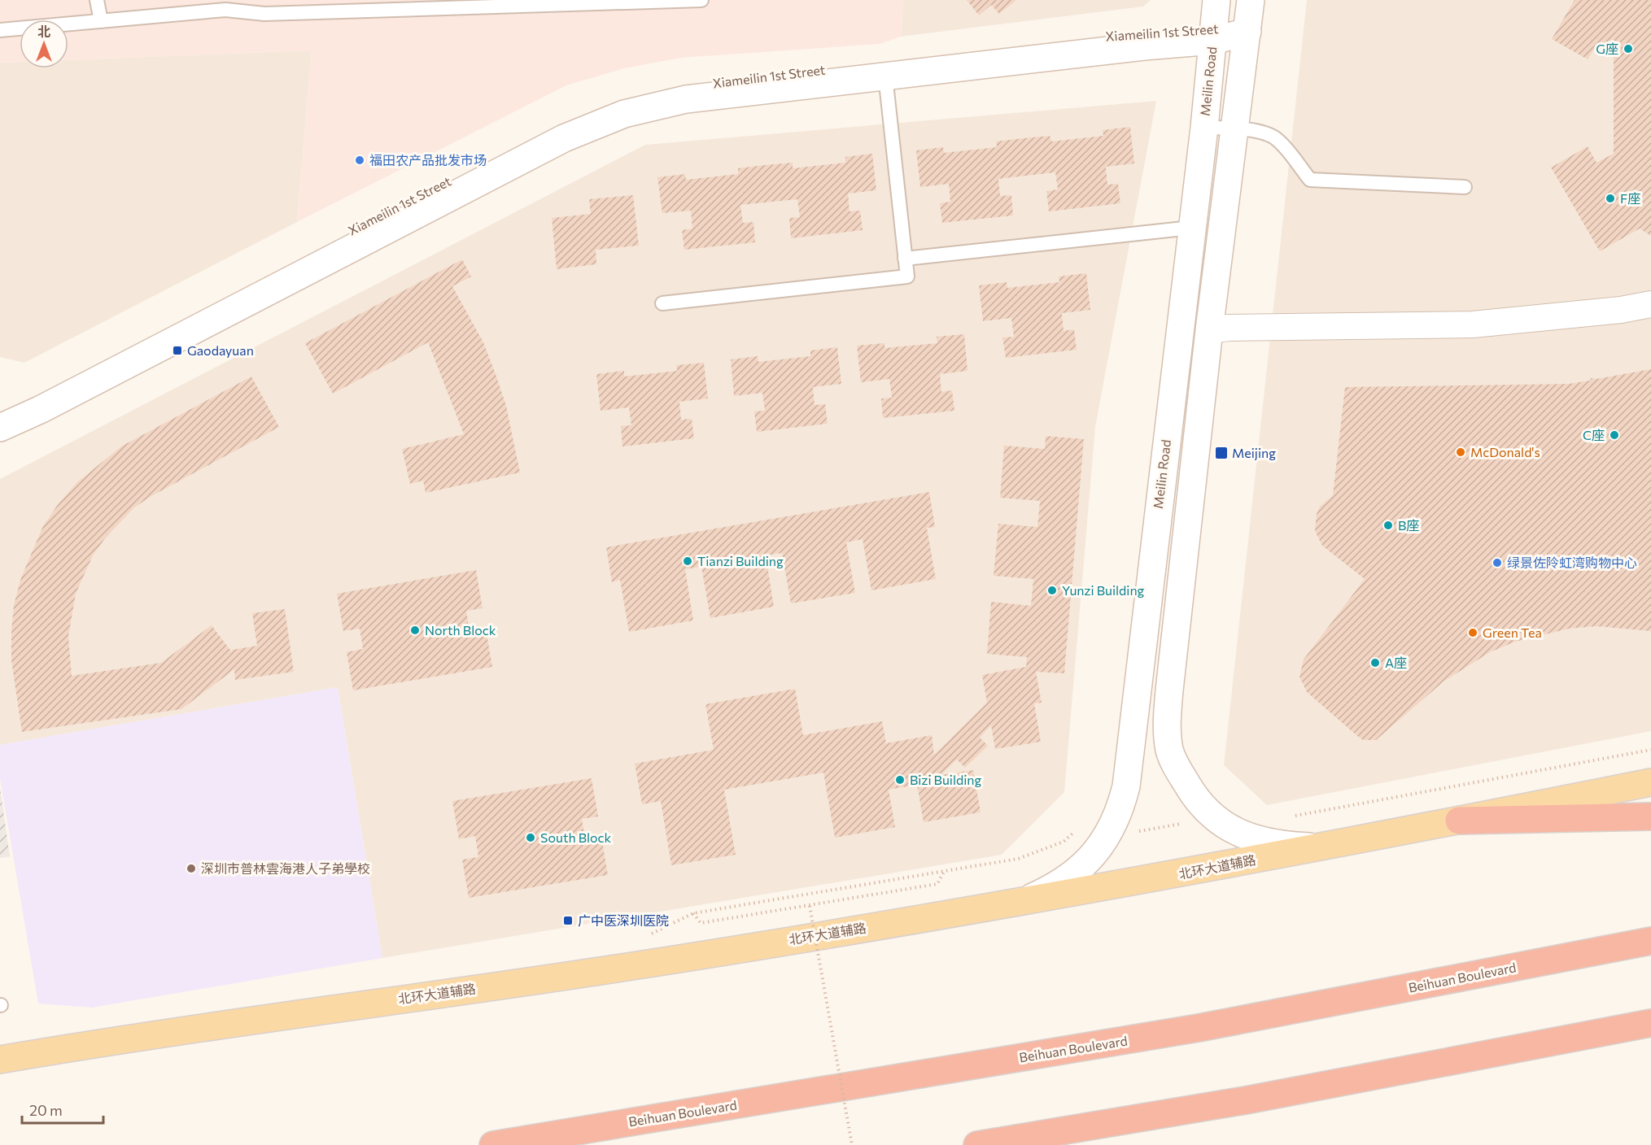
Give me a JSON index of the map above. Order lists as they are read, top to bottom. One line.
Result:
{"streets":{"highway":["Beihuan Boulevard"],"main road":["北环大道辅路"],"street":["Xiameilin 1st Street","Meilin Road"]},"crossings":[["Xiameilin 1st Street","Meilin Road"],["Meilin Road","北环大道辅路"]],"places":{"other":["G座","福田农产品批发市场","F座","C座","McDonald's","B座","Tianzi Building","绿景佐阾虹湾购物中心","Yunzi Building","North Block","Green Tea","A座","Bizi Building","South Block","深圳市普林雲海港人子弟學校"],"transit":["Gaodayuan","Meijing","广中医深圳医院"]},"scale_bar":"20 m","north":"top"}
